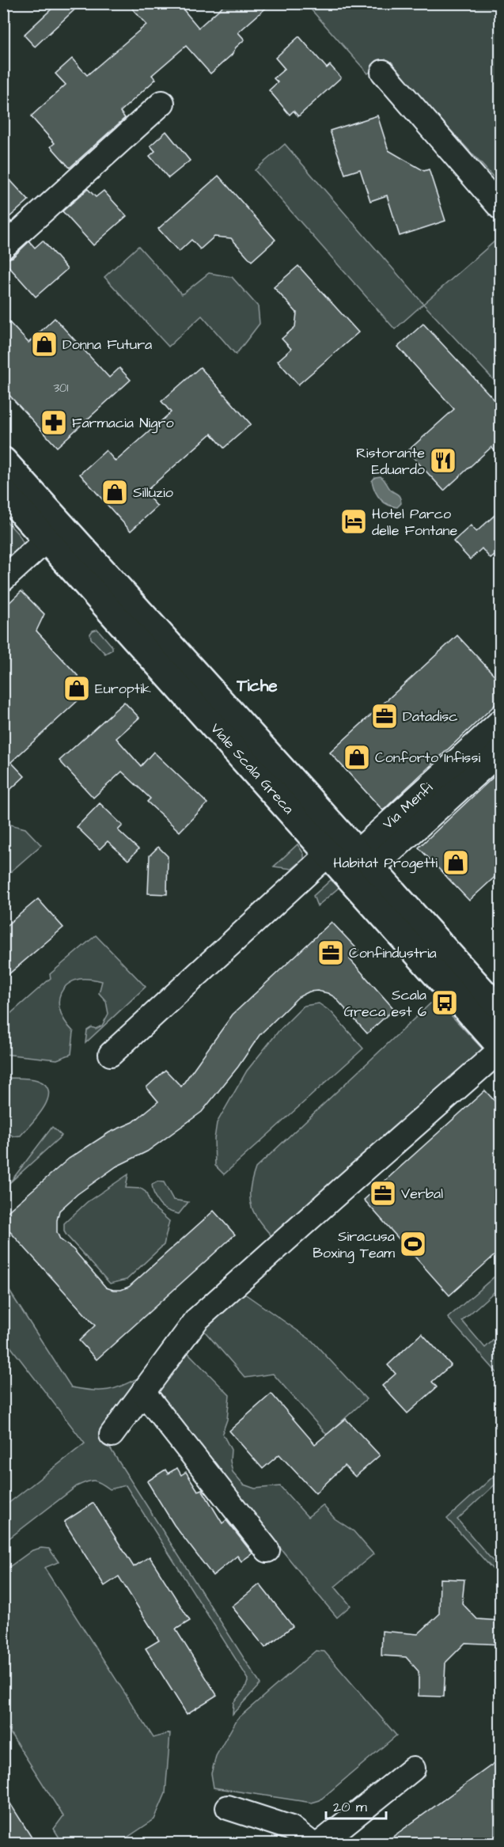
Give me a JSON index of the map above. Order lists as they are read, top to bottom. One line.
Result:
{"streets":{"main road":["Viale Scala Greca"],"street":["Via Menfi"]},"crossings":[["Viale Scala Greca","Via Menfi"]],"districts":["Tiche"],"places":{"shop":["Donna Futura","Silluzio","Europtik","Conforto Infissi","Habitat Progetti"],"pharmacy":["Farmacia Nigro"],"restaurant":["Ristorante Eduardo"],"hotel":["Hotel Parco delle Fontane"],"office":["Datadisc","Confindustria","Verbal"],"bus stop":["Scala Greca est 6"],"sports":["Siracusa Boxing Team"]},"house_numbers":["301"],"scale_bar":"20 m"}
